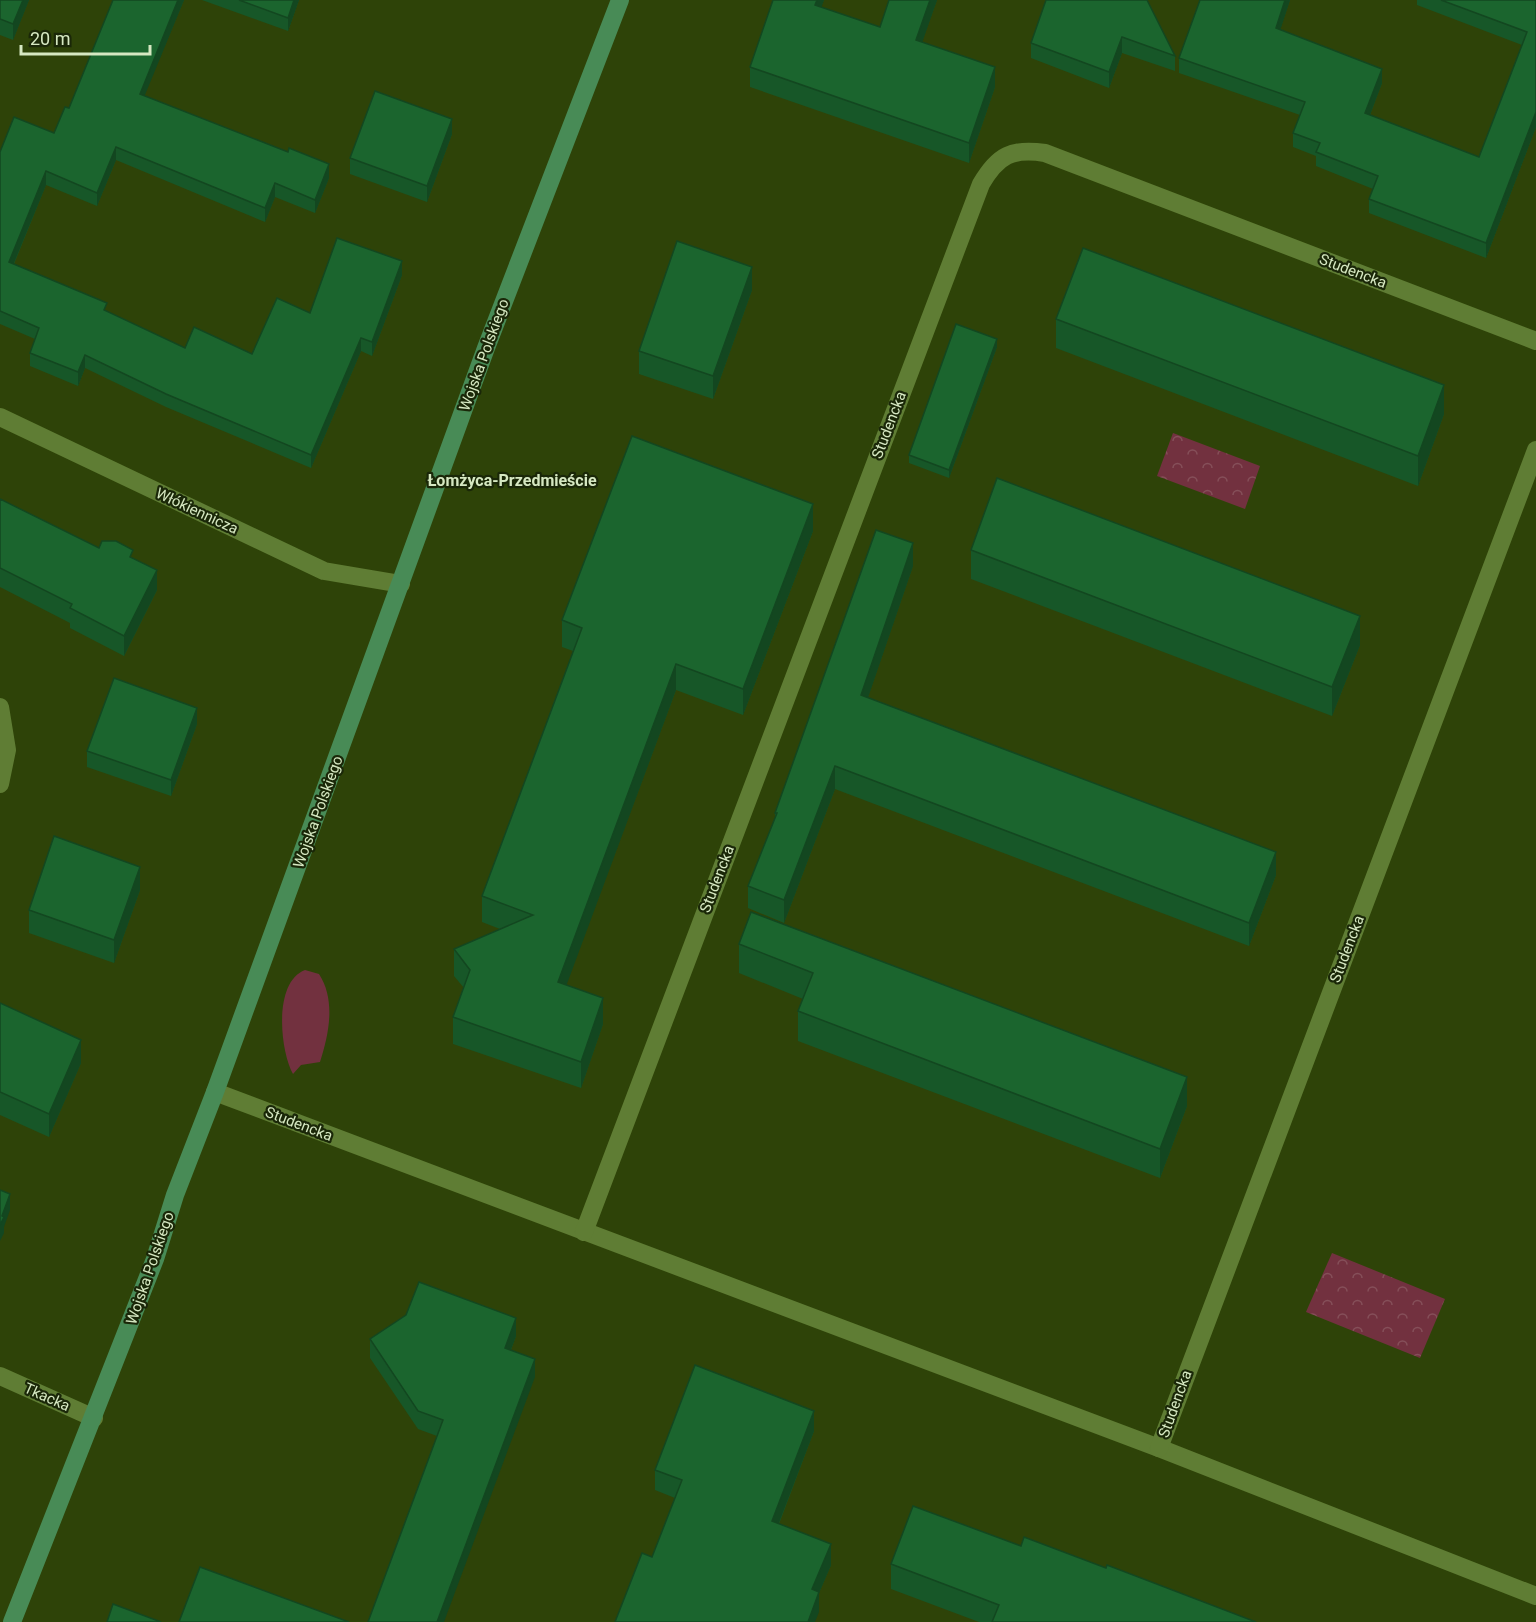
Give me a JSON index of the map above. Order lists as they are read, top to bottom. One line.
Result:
{"streets":{"main road":["Wojska Polskiego"],"street":["Studencka","Włókiennicza","Tkacka"]},"crossings":[["Studencka","Wojska Polskiego"],["Wojska Polskiego","Włókiennicza"],["Wojska Polskiego","Tkacka"]],"districts":["Łomżyca-Przedmieście"],"scale_bar":"20 m"}
